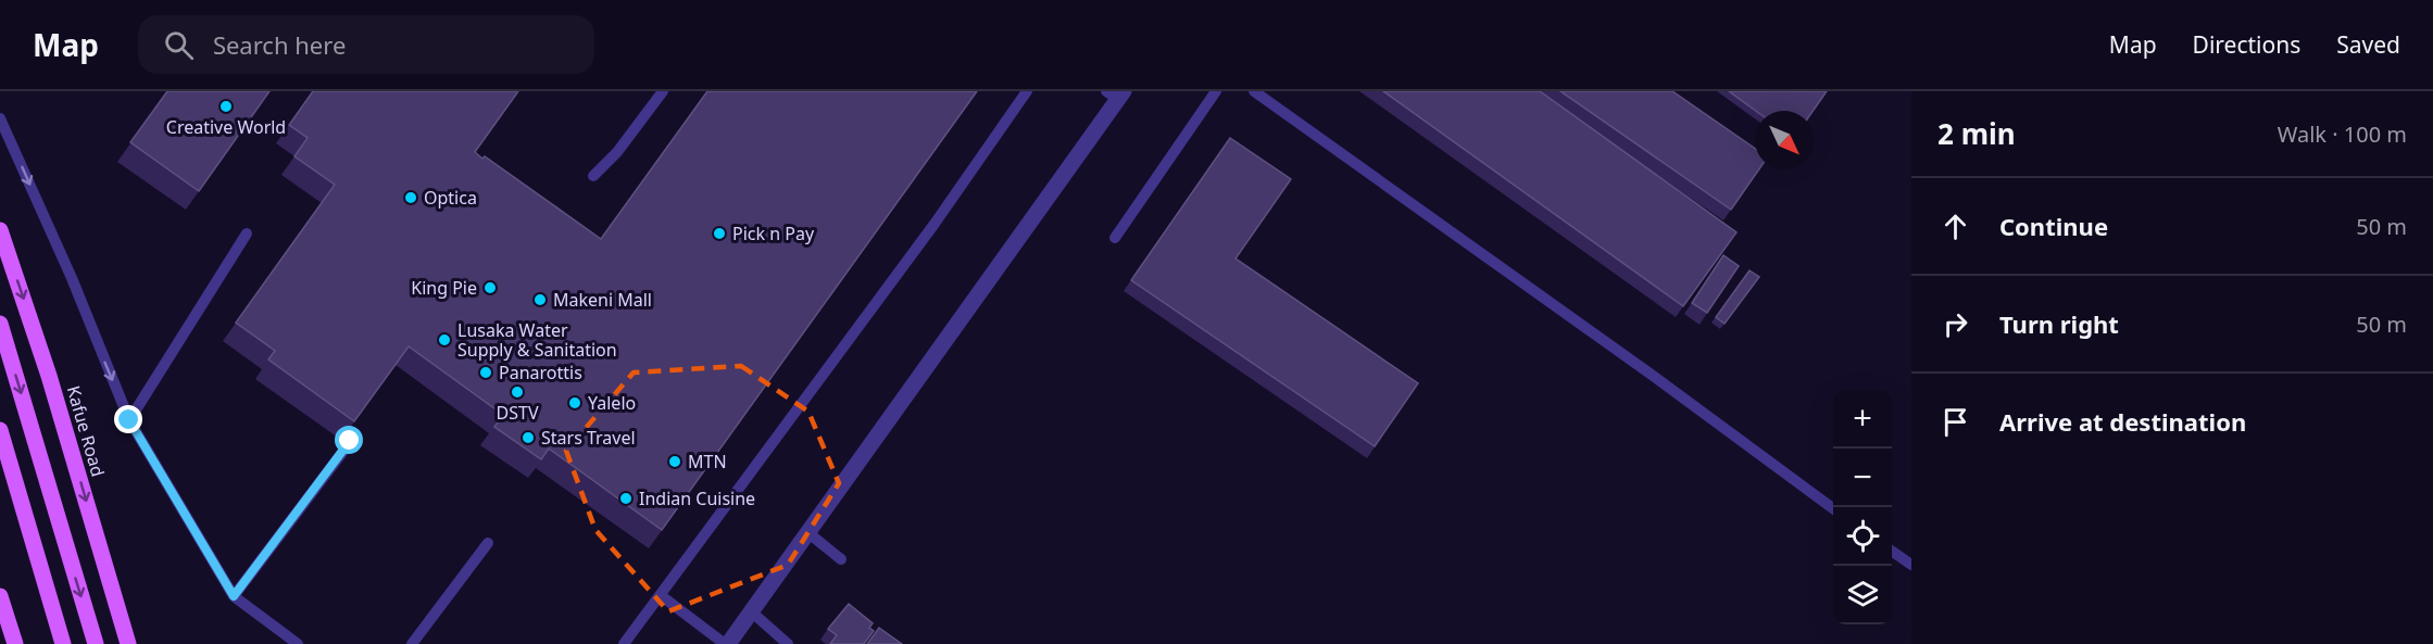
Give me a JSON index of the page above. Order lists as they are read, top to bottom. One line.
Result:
{"streets":{"main road":["Kafue Road"]},"places":["Creative World","Optica","Pick n Pay","King Pie","Makeni Mall","Lusaka Water Supply & Sanitation","Panarottis","DSTV","Yalelo","Stars Travel","MTN","Indian Cuisine"],"north":"bottom right","page":{"header":"Map","search":"Search here","nav":["Map","Directions","Saved"],"heading":["2 min","Walk · 100 m"],"list":[["Continue","50 m"],["Turn right","50 m"],"Arrive at destination"],"map_buttons":["+","−"]}}
